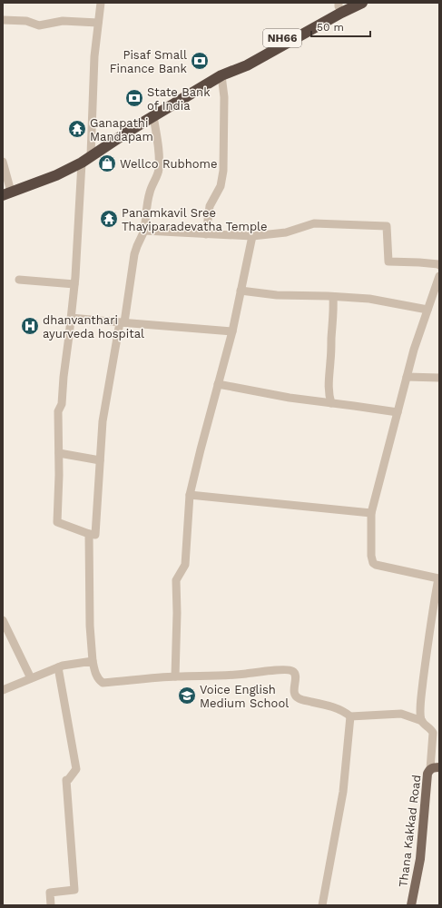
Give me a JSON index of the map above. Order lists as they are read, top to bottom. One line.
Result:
{"streets":{"highway":["NH66"],"main road":["Thana Kakkad Road"]},"places":{"bank":["Pisaf Small Finance Bank","State Bank of India"],"temple":["Ganapathi Mandapam","Panamkavil Sree Thayiparadevatha Temple"],"shop":["Wellco Rubhome"],"hospital":["dhanvanthari ayurveda hospital"],"school or university":["Voice English Medium School"]},"scale_bar":"50 m"}
